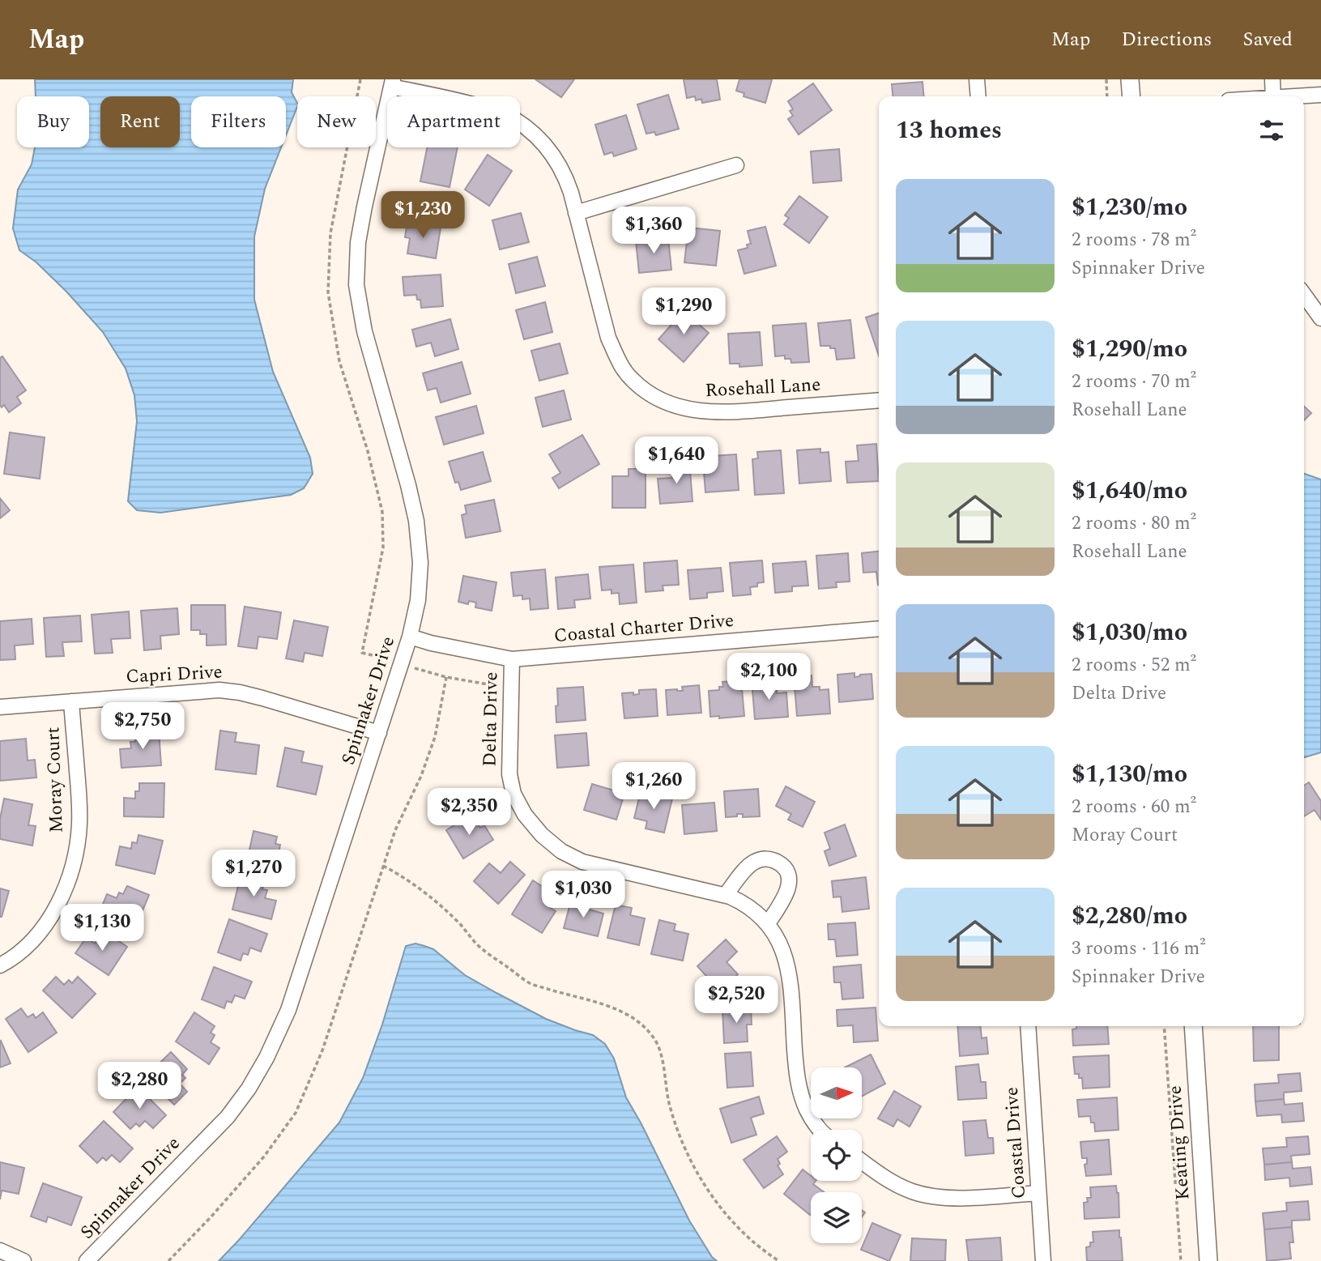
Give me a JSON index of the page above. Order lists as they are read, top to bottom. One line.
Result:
{"streets":{"street":["Rosehall Lane","Coastal Charter Drive","Capri Drive","Spinnaker Drive","Delta Drive","Moray Court","Coastal Drive","Keating Drive"]},"crossings":[["Rosehall Lane","Spinnaker Drive"],["Coastal Charter Drive","Spinnaker Drive"],["Coastal Charter Drive","Delta Drive"],["Capri Drive","Spinnaker Drive"],["Capri Drive","Moray Court"]],"north":"right","page":{"header":"Map","nav":["Map","Directions","Saved"],"chip":["Buy","Rent","Filters","New","Apartment"],"heading":"13 homes","list":[{"name":"$1,230/mo","note":"2 rooms · 78 m² · Spinnaker Drive"},{"name":"$1,290/mo","note":"2 rooms · 70 m² · Rosehall Lane"},{"name":"$1,640/mo","note":"2 rooms · 80 m² · Rosehall Lane"},{"name":"$1,030/mo","note":"2 rooms · 52 m² · Delta Drive"},{"name":"$1,130/mo","note":"2 rooms · 60 m² · Moray Court"},{"name":"$2,280/mo","note":"3 rooms · 116 m² · Spinnaker Drive"}],"price":["$1,230","$1,360","$1,290","$1,640","$2,100","$2,750","$1,260","$2,350","$1,270","$1,030","$1,130","$2,520","$2,280"]}}
